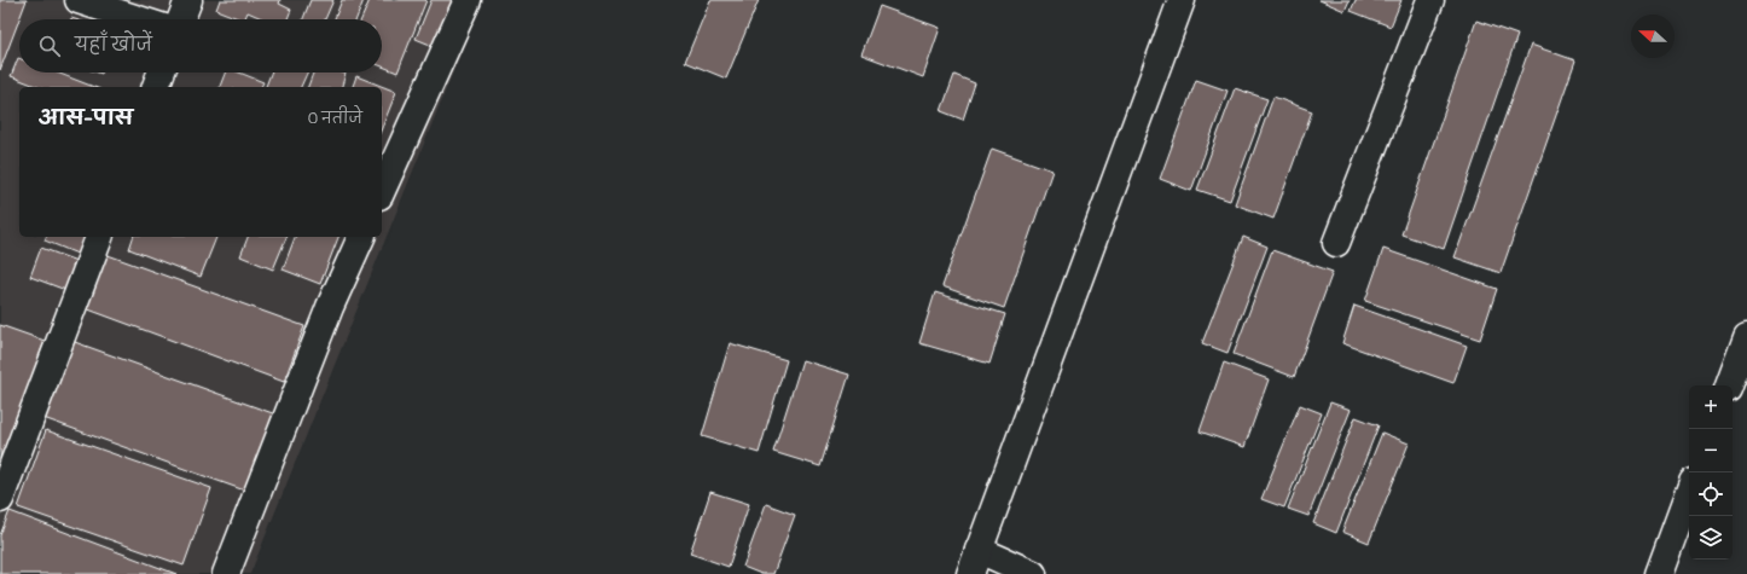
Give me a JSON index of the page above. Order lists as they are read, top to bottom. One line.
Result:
{"north":"left","page":{"search":"यहाँ खोजें","heading":["आस-पास","0 नतीजे"],"map_buttons":["+","−"]}}
